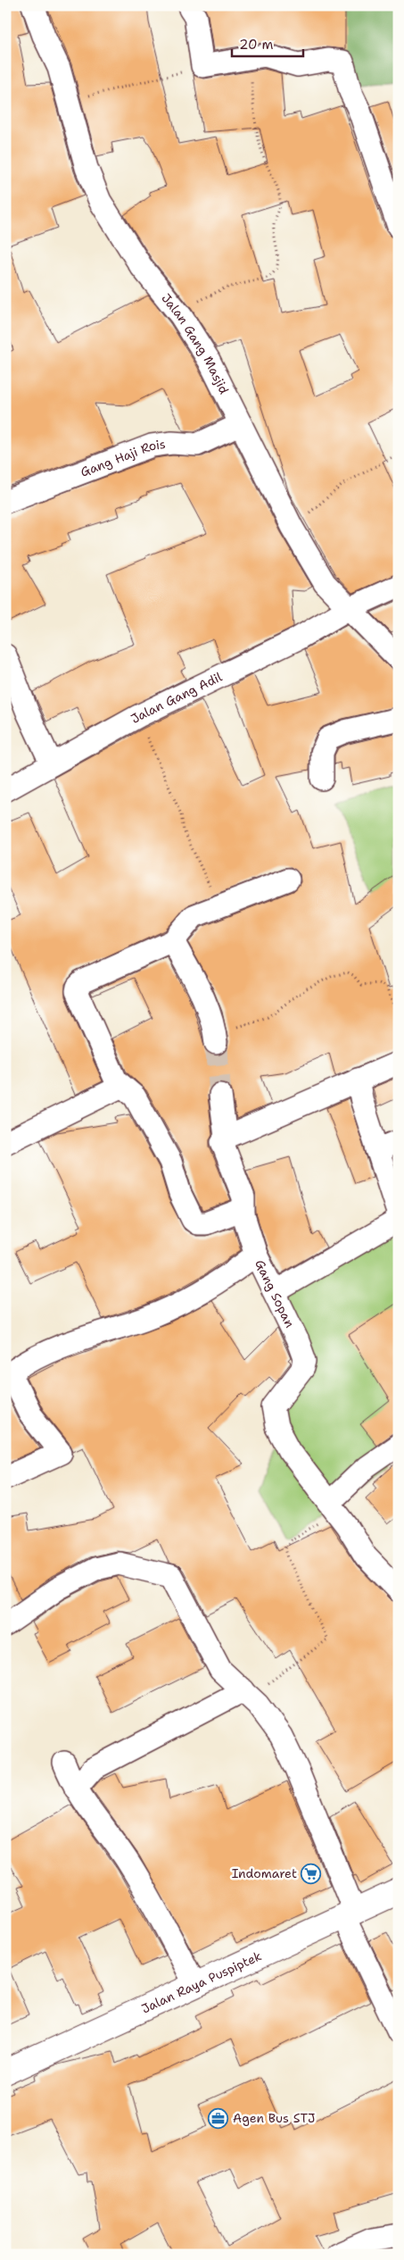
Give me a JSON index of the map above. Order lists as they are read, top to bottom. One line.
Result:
{"streets":{"main road":["Jalan Raya Puspiptek"],"street":["Jalan Gang Masjid","Gang Haji Rois","Jalan Gang Adil","Gang Sopan"]},"crossings":[["Jalan Gang Masjid","Gang Haji Rois"],["Jalan Gang Masjid","Jalan Gang Adil"]],"places":{"supermarket":["Indomaret"],"office":["Agen Bus STJ"]},"scale_bar":"20 m"}
